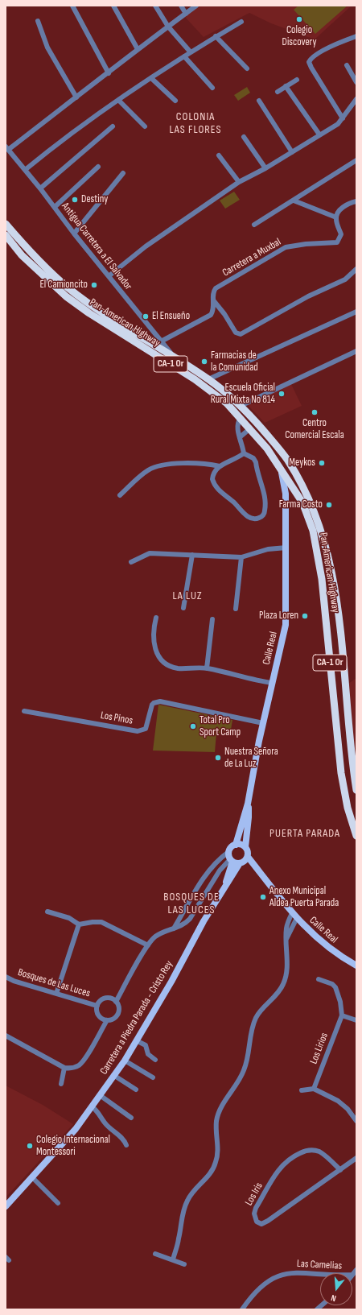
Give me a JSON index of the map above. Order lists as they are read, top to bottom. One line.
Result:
{"streets":{"highway":["Pan-American Highway","CA-1 Or"],"main road":["Calle Real","Carretera a Piedra Parada - Cristo Rey"],"street":["Antigua Carretera a El Salvador","Carretera a Muxbal","Los Pinos","Bosques de Las Luces","Los Lirios","Los Iris","Las Camelias"]},"crossings":[["Antigua Carretera a El Salvador","Carretera a Muxbal"],["Antigua Carretera a El Salvador","Pan-American Highway"],["Carretera a Muxbal","Pan-American Highway"],["Pan-American Highway","Calle Real"],["Calle Real","Los Pinos"],["Calle Real","Carretera a Piedra Parada - Cristo Rey"]],"districts":["COLONIA LAS FLORES","LA LUZ","PUERTA PARADA","BOSQUES DE LAS LUCES"],"places":["Colegio Discovery","Destiny","El Camioncito","El Ensueño","Farmacias de la Comunidad","Escuela Oficial Rural Mixta No 814","Centro Comercial Escala","Meykos","Farma Costo","Plaza Loren","Total Pro Sport Camp","Nuestra Señora de La Luz","Anexo Municipal Aldea Puerta Parada","Colegio Internacional Montessori"],"north":"bottom"}
